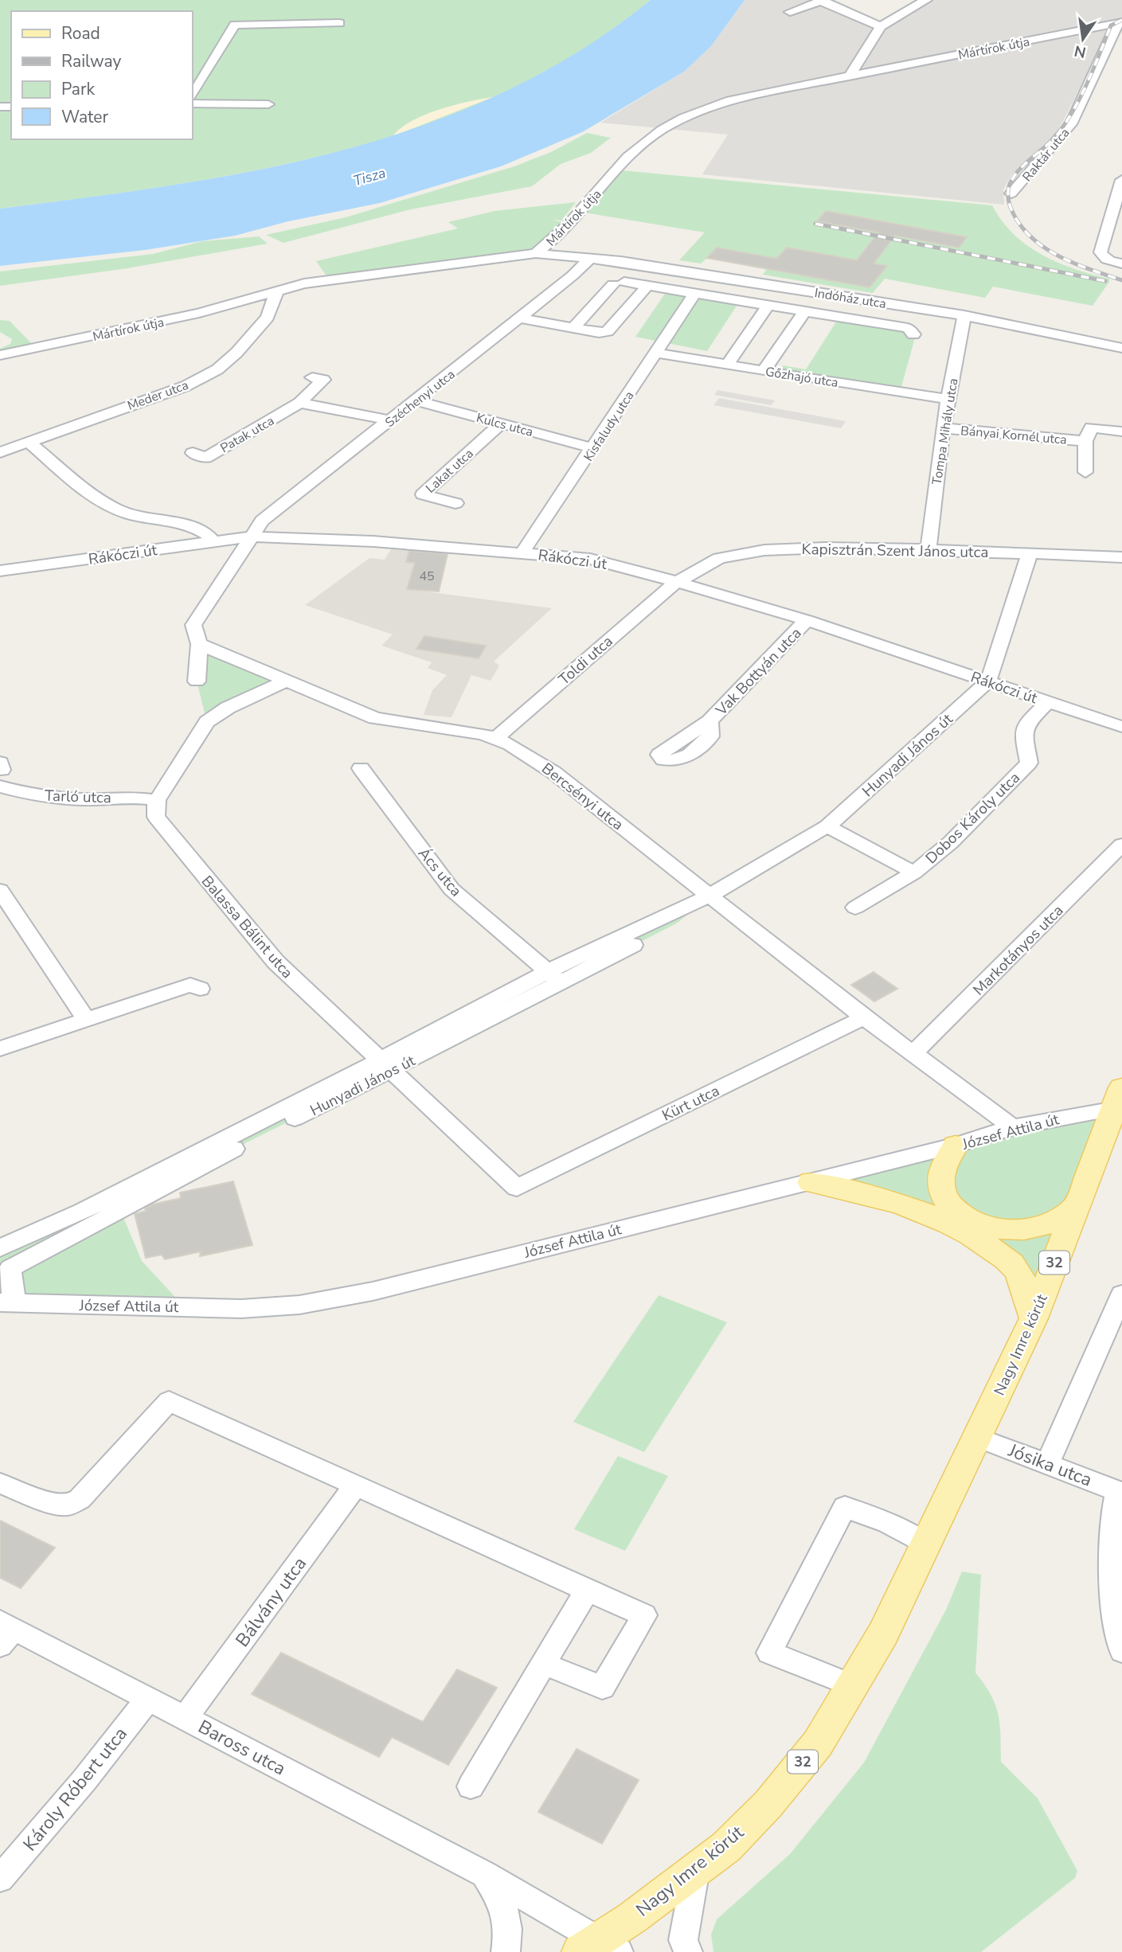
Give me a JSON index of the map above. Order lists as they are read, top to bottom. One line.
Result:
{"streets":{"main road":["32","Nagy Imre körút"],"street":["Mártírok útja","Raktár utca","Indóház utca","Gőzhajó utca","Meder utca","Széchenyi utca","Kulcs utca","Kisfaludy utca","Tompa Mihály utca","Patak utca","Bányai Kornél utca","Lakat utca","Kapisztrán Szent János utca","Rákóczi út","Toldi utca","Vak Bottyán utca","Hunyadi János út","Tarló utca","Bercsényi utca","Dobos Károly utca","Ács utca","Balassa Bálint utca","Markotányos utca","Kürt utca","József Attila út","Jósika utca","Bálvány utca","Baross utca","Károly Róbert utca"]},"crossings":[["Mártírok útja","Raktár utca"],["Mártírok útja","Indóház utca"],["Mártírok útja","Meder utca"],["Indóház utca","Széchenyi utca"],["Indóház utca","Tompa Mihály utca"],["Gőzhajó utca","Kisfaludy utca"],["Gőzhajó utca","Tompa Mihály utca"],["Széchenyi utca","Kulcs utca"],["Széchenyi utca","Rákóczi út"],["Kulcs utca","Kisfaludy utca"],["Kulcs utca","Lakat utca"],["Kisfaludy utca","Rákóczi út"],["Tompa Mihály utca","Bányai Kornél utca"],["Tompa Mihály utca","Kapisztrán Szent János utca"],["Kapisztrán Szent János utca","Rákóczi út"],["Kapisztrán Szent János utca","Toldi utca"],["Rákóczi út","Toldi utca"],["Rákóczi út","Vak Bottyán utca"],["Rákóczi út","Hunyadi János út"],["Rákóczi út","Dobos Károly utca"],["Toldi utca","Bercsényi utca"],["Hunyadi János út","Bercsényi utca"],["Hunyadi János út","Ács utca"],["Hunyadi János út","Balassa Bálint utca"],["Tarló utca","Balassa Bálint utca"],["Bercsényi utca","Markotányos utca"],["Bercsényi utca","Kürt utca"],["Bercsényi utca","József Attila út"],["Balassa Bálint utca","Kürt utca"],["József Attila út","Nagy Imre körút"],["Nagy Imre körút","Jósika utca"],["Nagy Imre körút","Baross utca"],["Bálvány utca","Baross utca"],["Baross utca","Károly Róbert utca"]],"water":["Tisza"],"house_numbers":["45"],"legend":["Road","Railway","Park","Water"],"north":"bottom"}
